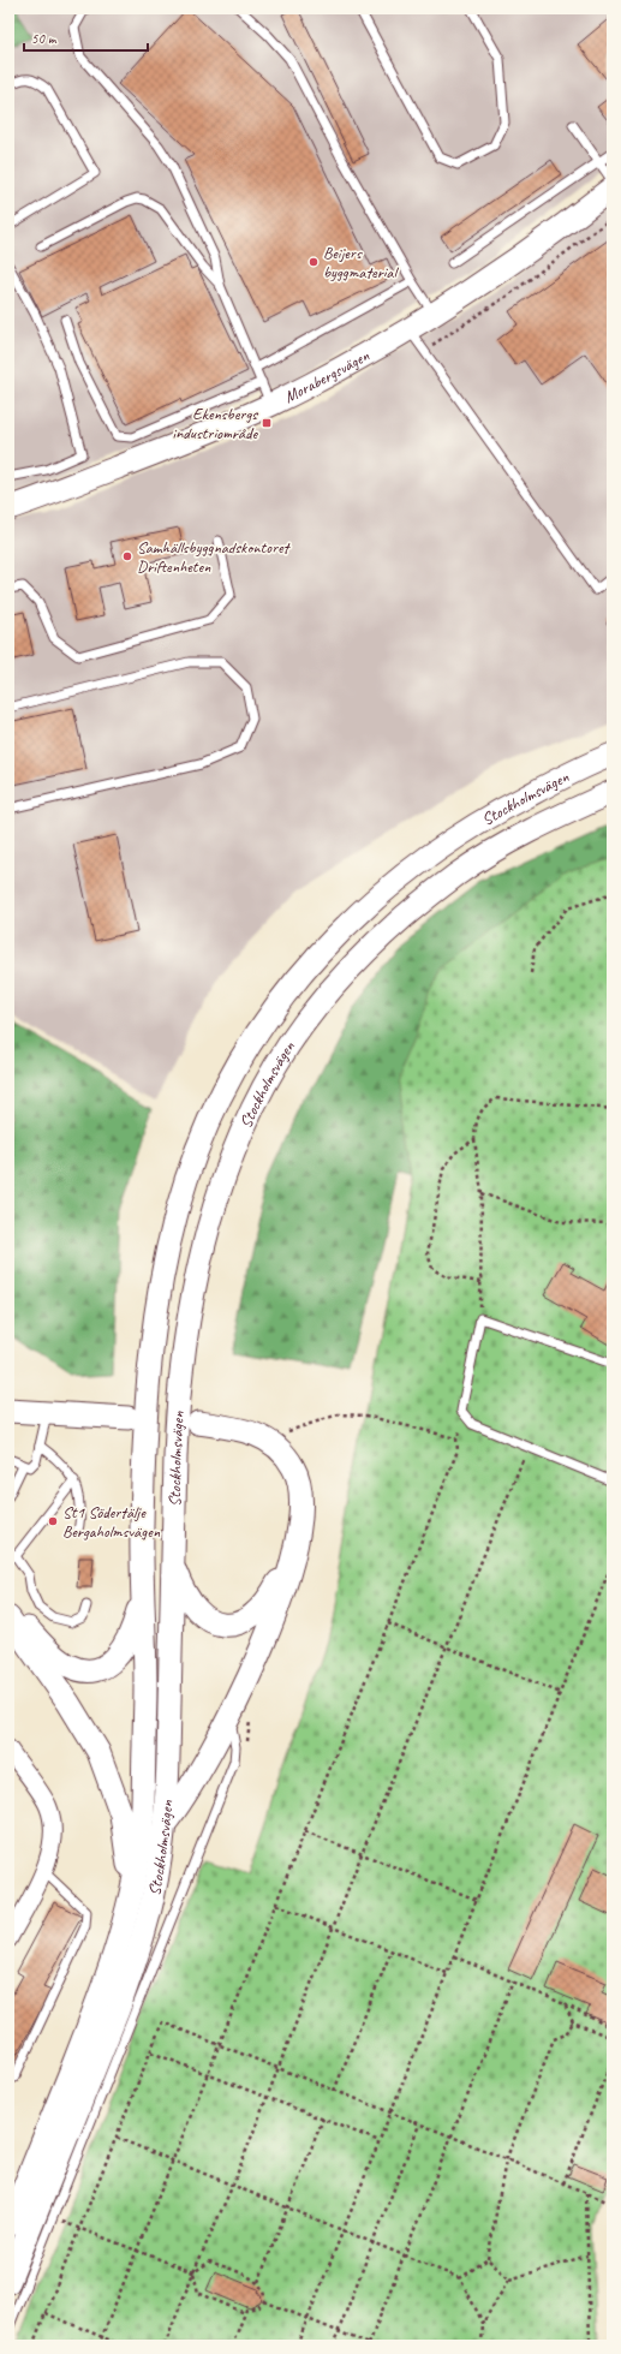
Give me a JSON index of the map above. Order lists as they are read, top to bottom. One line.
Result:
{"streets":{"main road":["Morabergsvägen","Stockholmsvägen"]},"places":{"other":["Beijers byggmaterial","Samhällsbyggnadskontoret Driftenheten","St1 Södertälje Bergaholmsvägen"],"transit":["Ekensbergs industriområde"]},"scale_bar":"50 m"}
